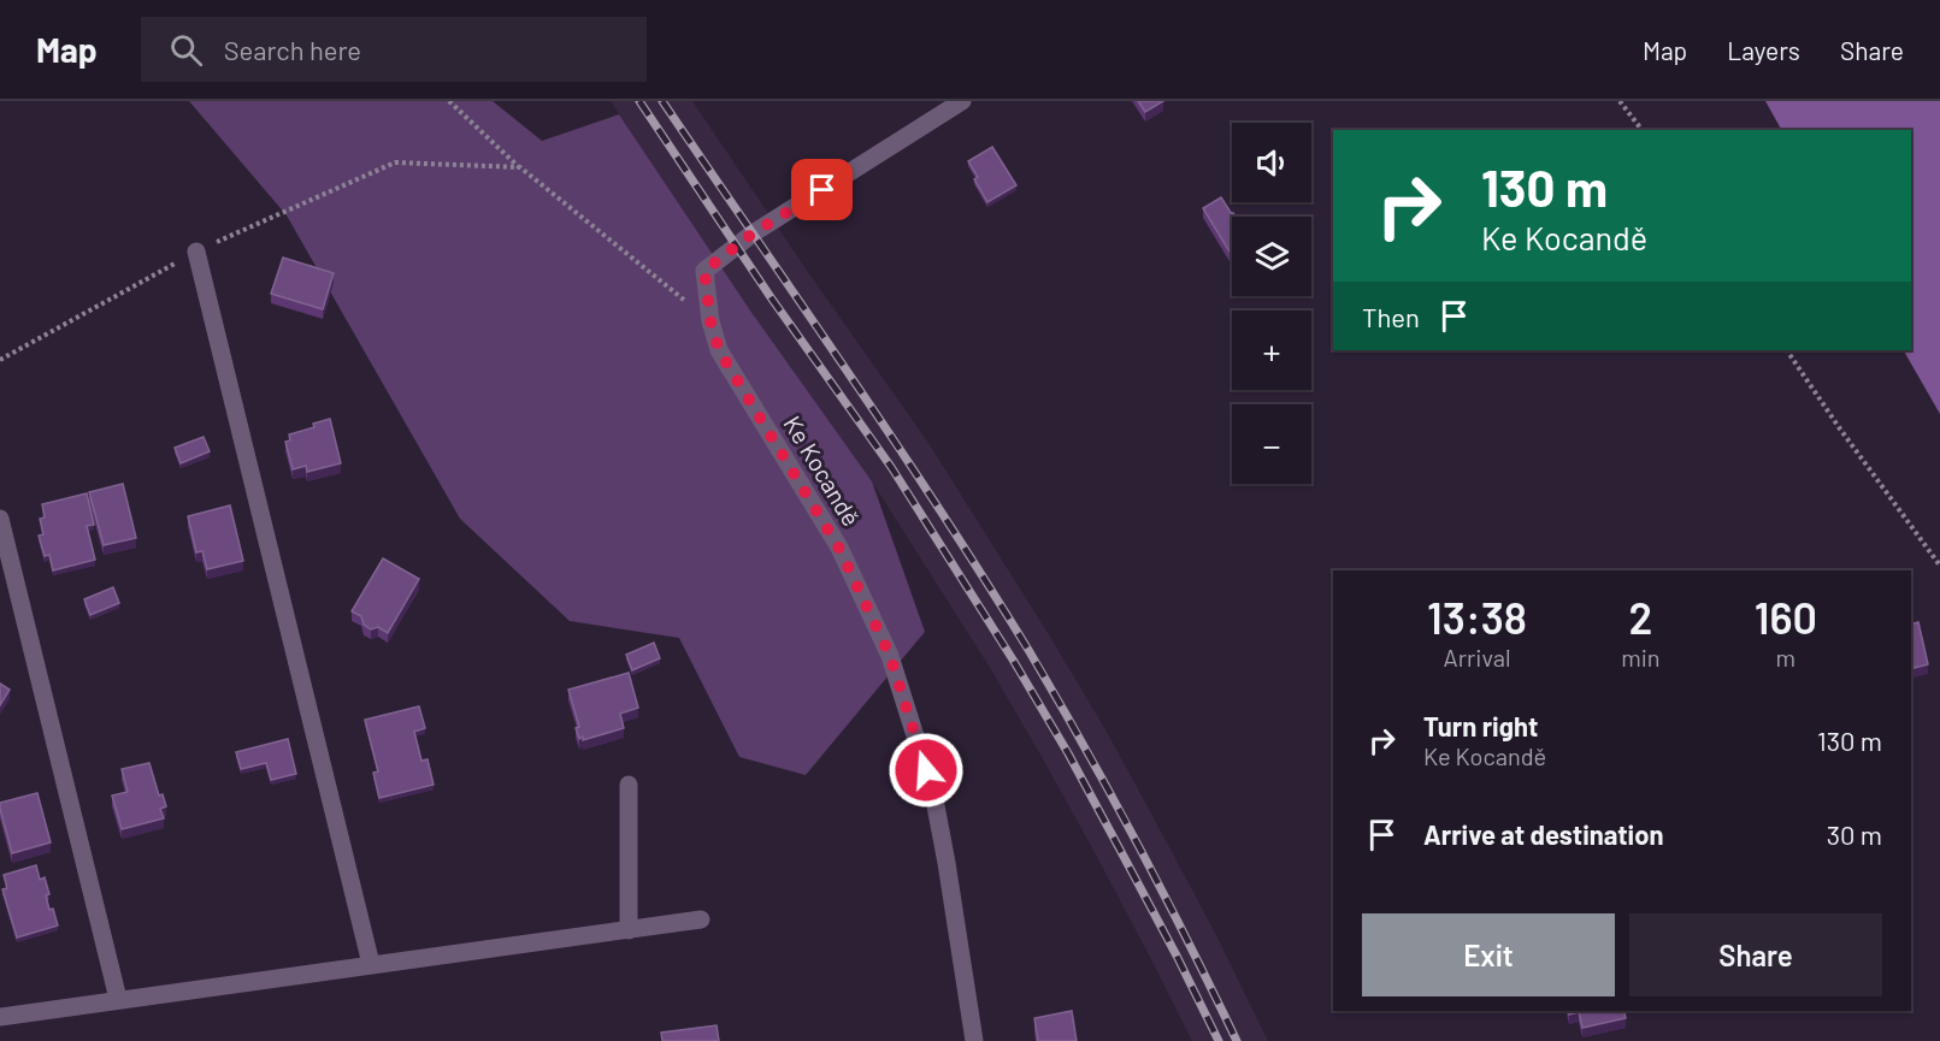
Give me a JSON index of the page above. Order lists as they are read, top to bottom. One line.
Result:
{"streets":{"street":["Ke Kocandě"]},"page":{"header":"Map","search":"Search here","nav":["Map","Layers","Share"],"map_buttons":["+","−"],"turn":["130 m","Ke Kocandě"],"then":"Then","eta":["13:38","Arrival","2","min","160","m"],"list":[{"name":"Turn right","note":"Ke Kocandě","value":"130 m"},{"name":"Arrive at destination","value":"30 m"}],"buttons":["Exit","Share"]}}
